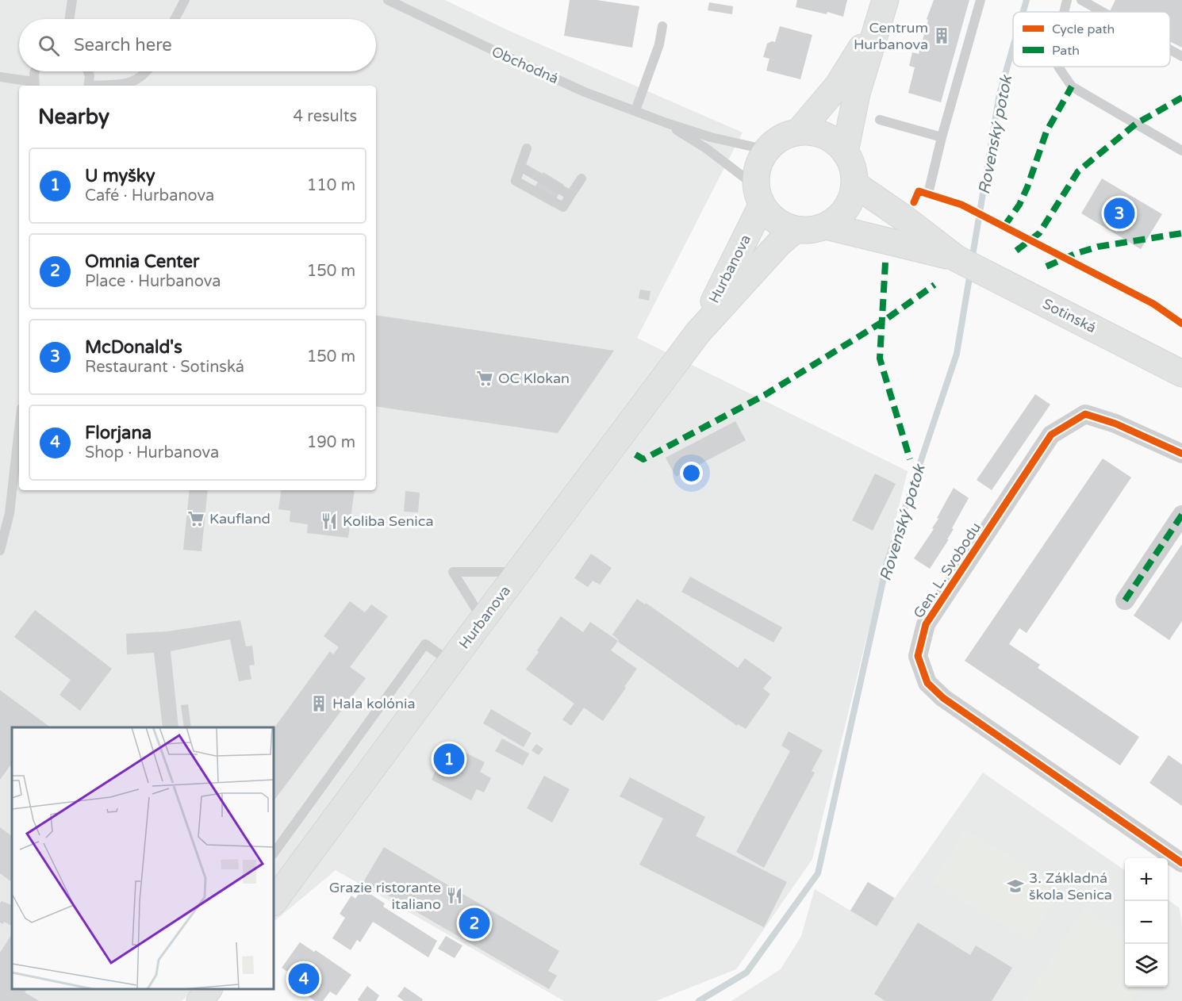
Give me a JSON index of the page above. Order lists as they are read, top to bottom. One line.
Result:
{"streets":{"main road":["Hurbanova","Sotinská"],"street":["Gen. L. Svobodu"],"lane":["Obchodná"]},"crossings":[["Obchodná","Hurbanova"],["Obchodná","Sotinská"],["Hurbanova","Sotinská"]],"water":["Rovenský potok"],"places":{"building":["Centrum Hurbanova","Hala kolónia"],"supermarket":["OC Klokan","Kaufland"],"restaurant":["Koliba Senica","Grazie ristorante italiano"],"school or university":["3. Základná škola Senica"]},"legend":["Cycle path","Path"],"page":{"search":"Search here","heading":["Nearby","4 results"],"list":[{"mark":"1","name":"U myšky","note":"Café · Hurbanova","value":"110 m"},{"mark":"2","name":"Omnia Center","note":"Place · Hurbanova","value":"150 m"},{"mark":"3","name":"McDonald's","note":"Restaurant · Sotinská","value":"150 m"},{"mark":"4","name":"Florjana","note":"Shop · Hurbanova","value":"190 m"}],"pins":["3","1","2","4"],"map_buttons":["+","−"]}}
